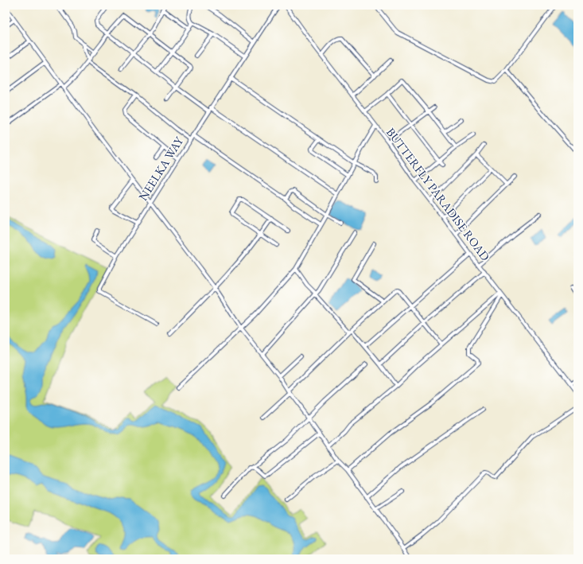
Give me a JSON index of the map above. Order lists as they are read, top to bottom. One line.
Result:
{"streets":{"street":["NEELKA WAY","BUTTERFLY PARADISE ROAD"]}}
